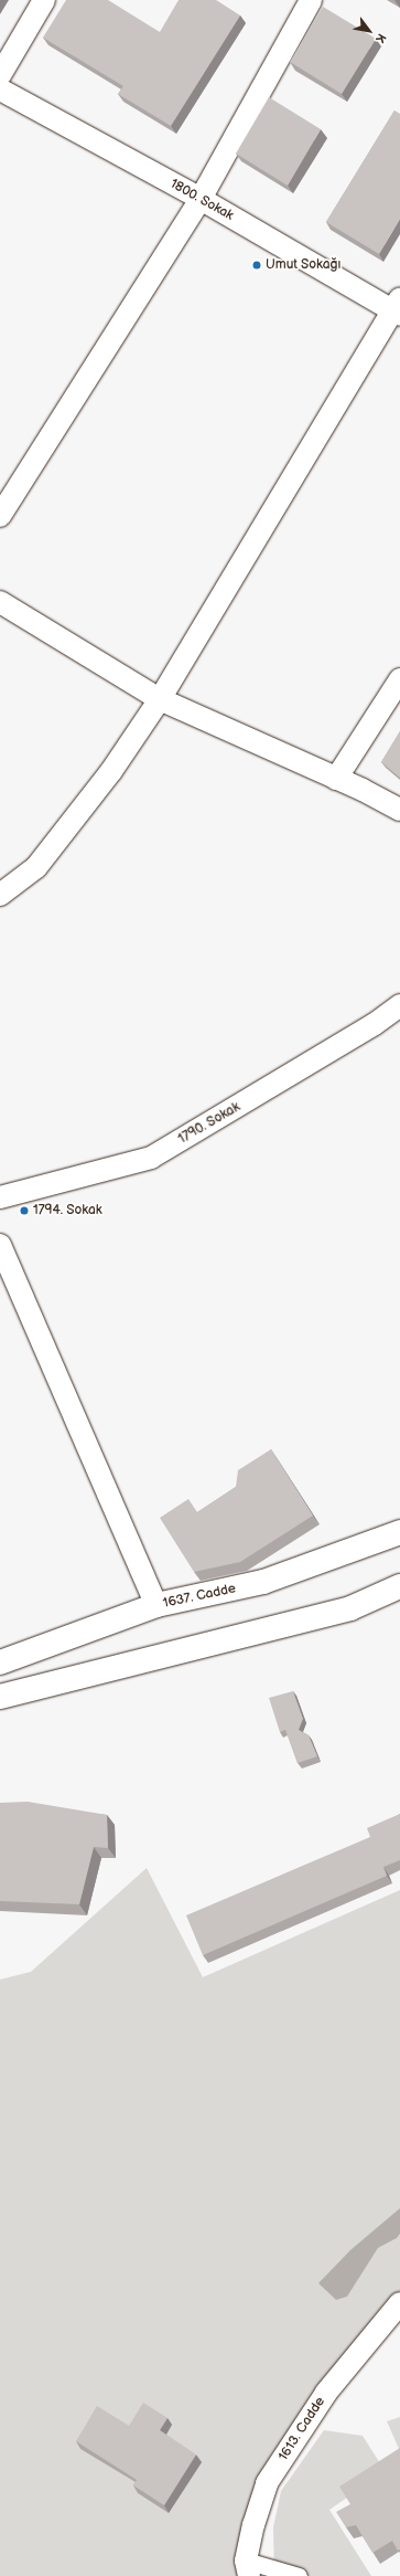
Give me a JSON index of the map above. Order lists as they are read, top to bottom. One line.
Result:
{"streets":{"street":["1800. Sokak","1790. Sokak","1637. Cadde","1613. Cadde"]},"places":["Umut Sokağı","1794. Sokak"],"north":"bottom right"}
